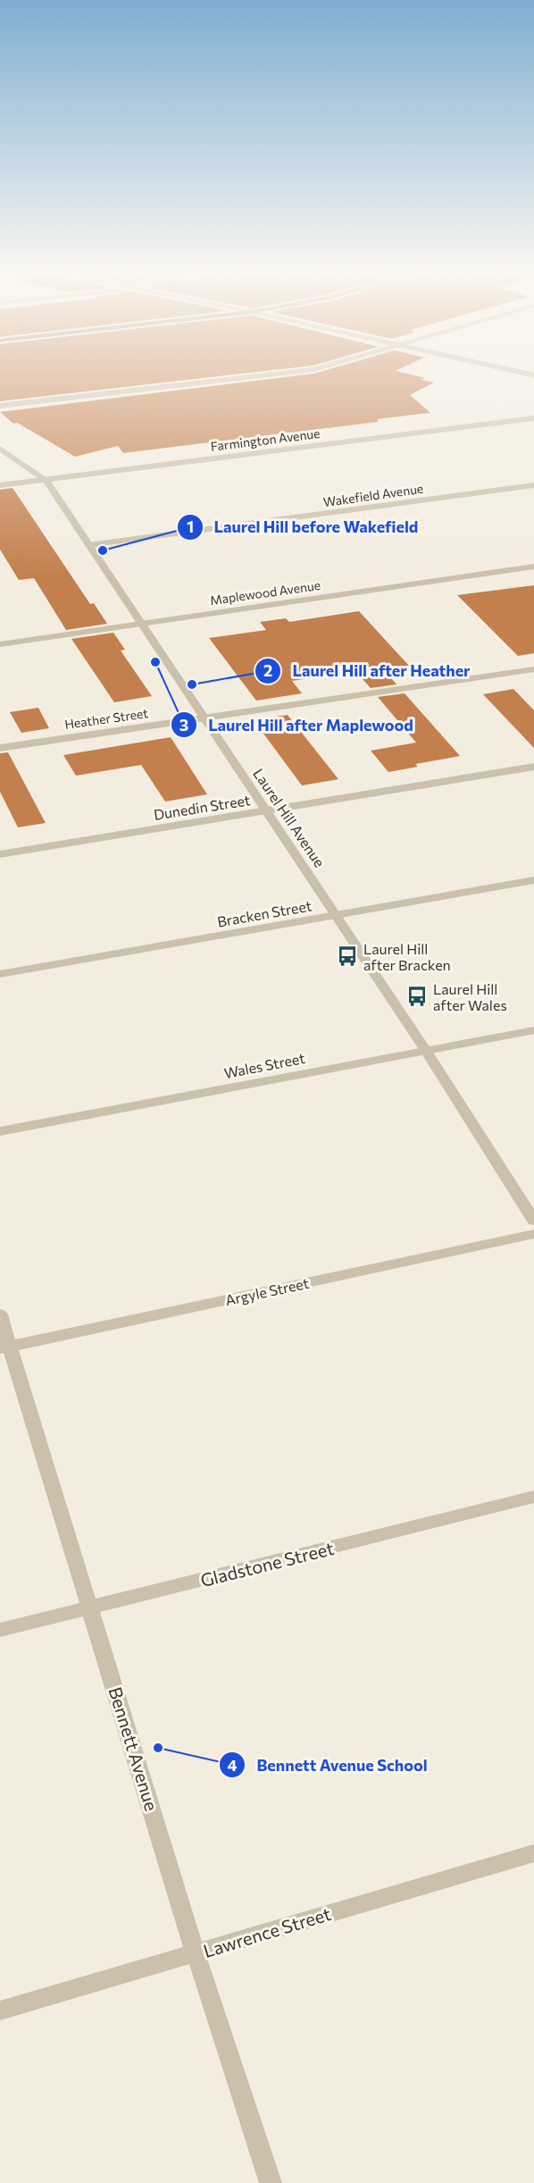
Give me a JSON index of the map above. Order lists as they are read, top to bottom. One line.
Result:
{"streets":{"street":["Farmington Avenue","Wakefield Avenue","Maplewood Avenue","Heather Street","Dunedin Street","Laurel Hill Avenue","Bracken Street","Wales Street","Argyle Street","Gladstone Street","Bennett Avenue","Lawrence Street"]},"crossings":[["Farmington Avenue","Laurel Hill Avenue"],["Wakefield Avenue","Laurel Hill Avenue"],["Maplewood Avenue","Laurel Hill Avenue"],["Heather Street","Laurel Hill Avenue"],["Dunedin Street","Laurel Hill Avenue"],["Laurel Hill Avenue","Bracken Street"],["Laurel Hill Avenue","Wales Street"],["Argyle Street","Bennett Avenue"],["Gladstone Street","Bennett Avenue"],["Bennett Avenue","Lawrence Street"]],"places":{"other":["Laurel Hill before Wakefield","Laurel Hill after Maplewood","Laurel Hill after Heather","Bennett Avenue School"],"bus stop":["Laurel Hill after Bracken","Laurel Hill after Wales"]}}
